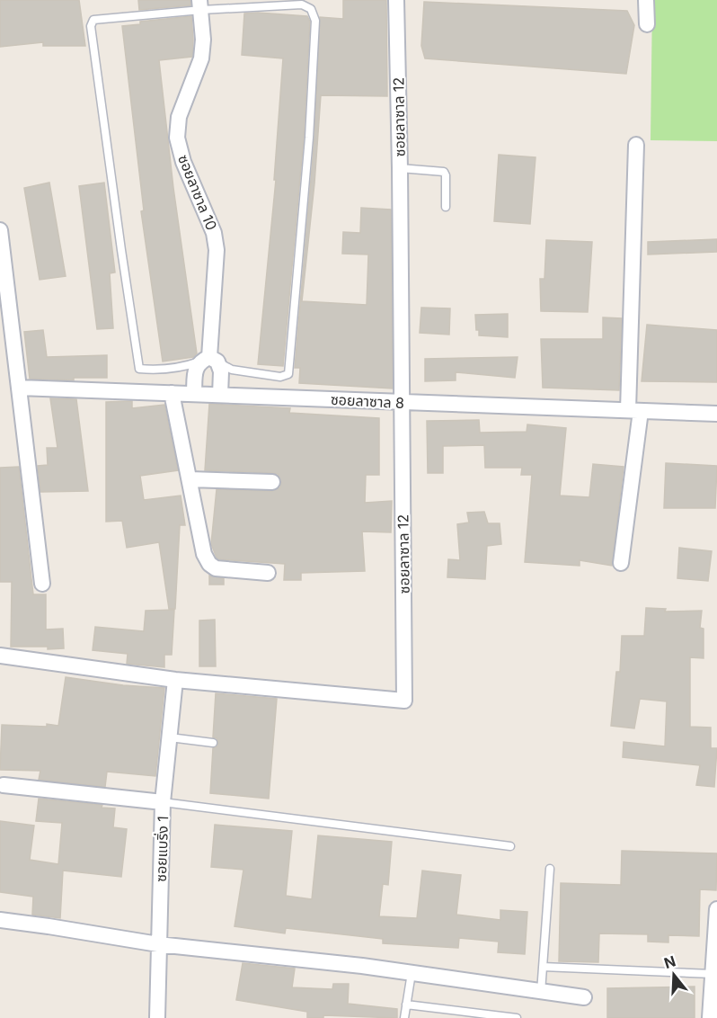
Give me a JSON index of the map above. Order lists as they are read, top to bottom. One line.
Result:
{"streets":{"street":["ซอยลาซาล 12","ซอยลาซาล 10","ซอยลาซาล 8","ซอยแบริ่ง 1"]},"crossings":[["ซอยลาซาล 12","ซอยลาซาล 8"],["ซอยลาซาล 12","ซอยแบริ่ง 1"],["ซอยลาซาล 10","ซอยลาซาล 8"]],"north":"top"}
